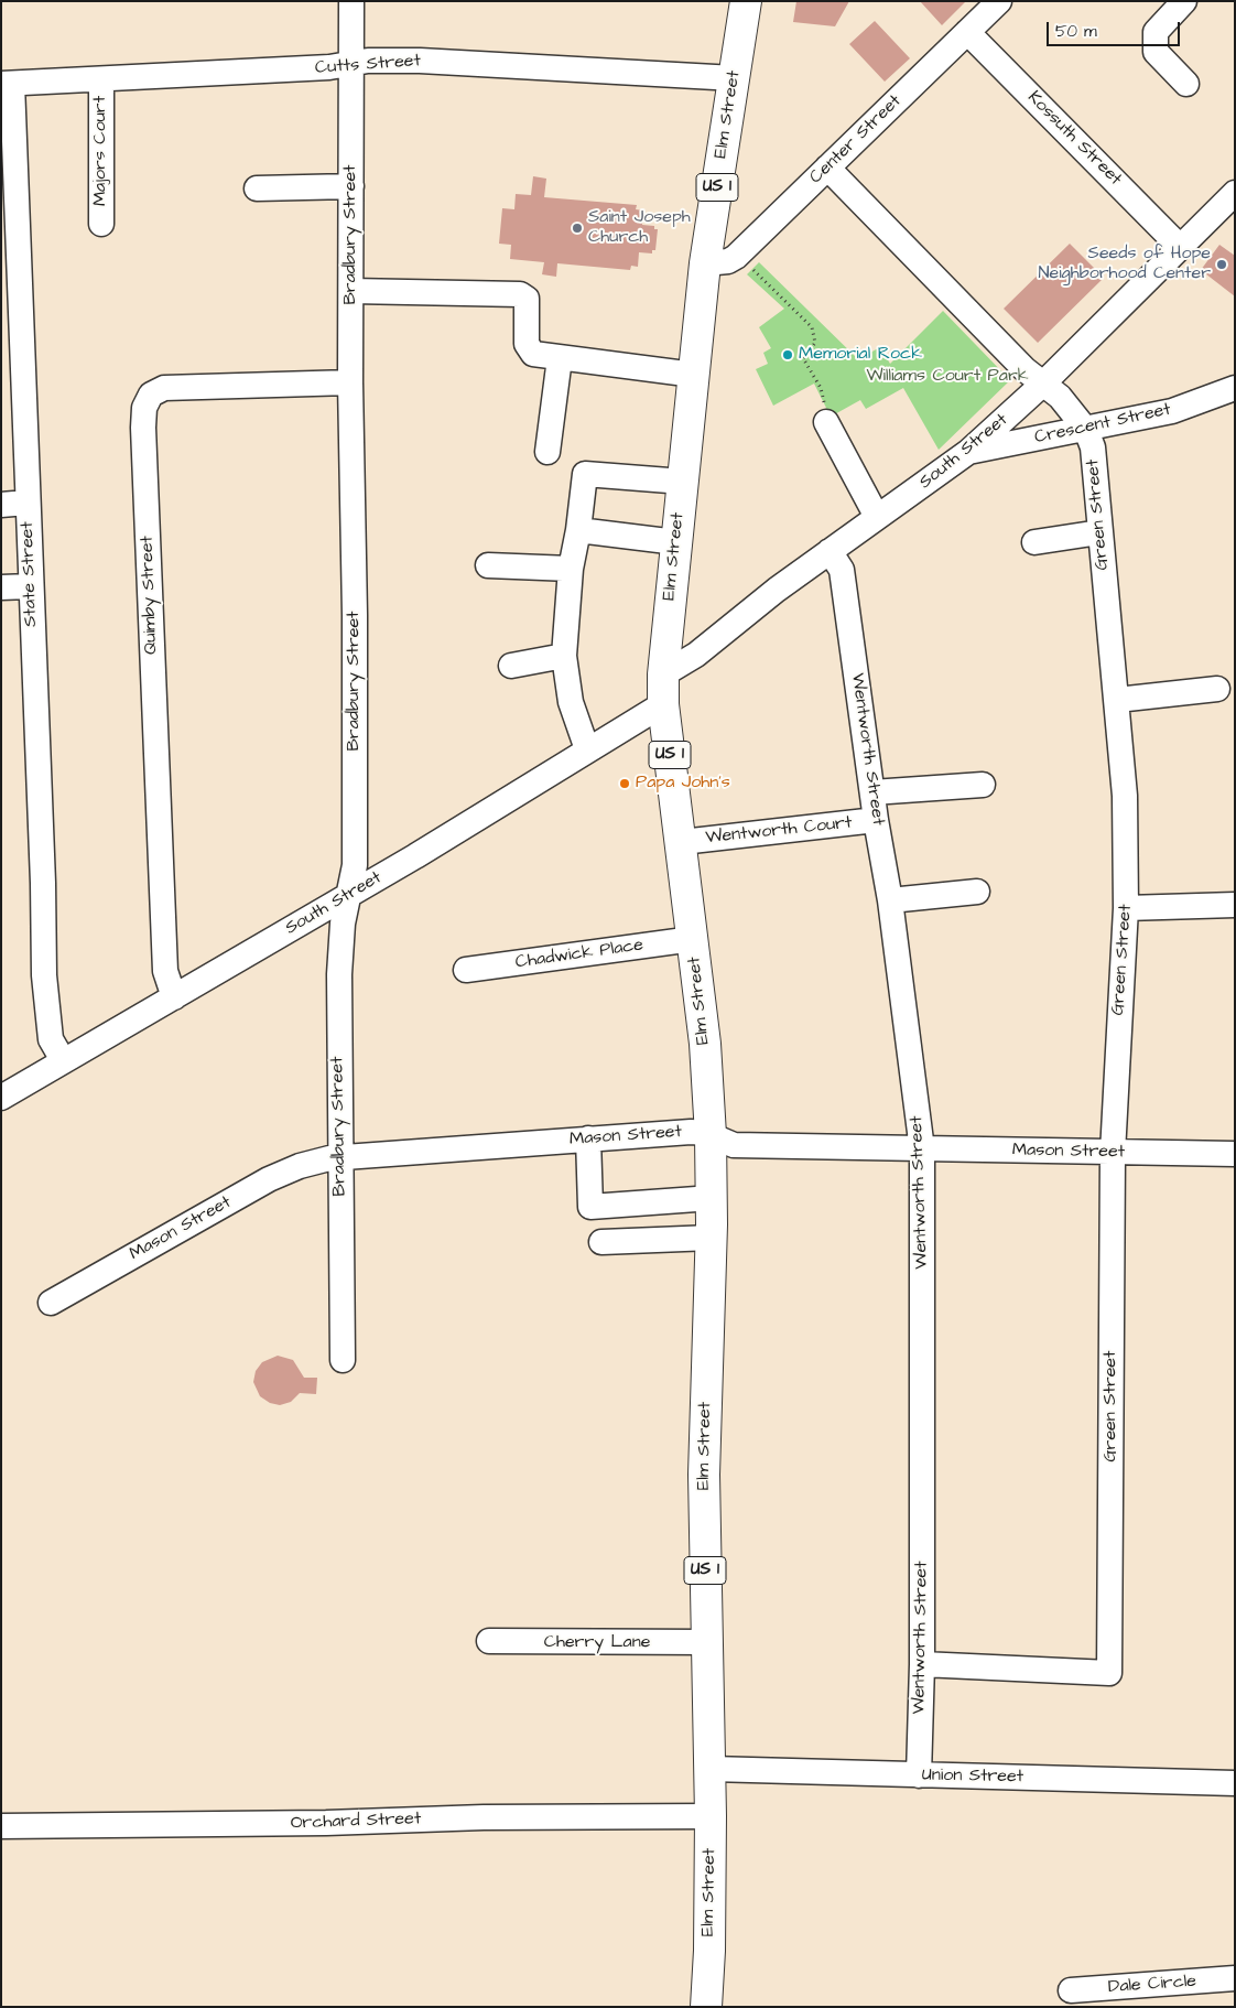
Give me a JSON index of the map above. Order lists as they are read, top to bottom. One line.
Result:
{"streets":{"main road":["Elm Street","US 1"],"street":["Cutts Street","Kossuth Street","Center Street","Majors Court","Bradbury Street","Crescent Street","South Street","Green Street","State Street","Quimby Street","Wentworth Street","Wentworth Court","Chadwick Place","Mason Street","Cherry Lane","Union Street","Orchard Street","Dale Circle"]},"crossings":[["Cutts Street","Elm Street"],["Cutts Street","Majors Court"],["Cutts Street","Bradbury Street"],["Cutts Street","State Street"],["Elm Street","Center Street"],["Elm Street","South Street"],["Elm Street","Wentworth Court"],["Elm Street","Chadwick Place"],["Elm Street","Mason Street"],["Elm Street","Cherry Lane"],["Elm Street","Union Street"],["Elm Street","Orchard Street"],["Kossuth Street","Center Street"],["Kossuth Street","South Street"],["Center Street","Green Street"],["Bradbury Street","South Street"],["Bradbury Street","Quimby Street"],["Bradbury Street","Mason Street"],["Crescent Street","South Street"],["Crescent Street","Green Street"],["South Street","Green Street"],["South Street","State Street"],["South Street","Quimby Street"],["South Street","Wentworth Street"],["Green Street","Wentworth Street"],["Green Street","Mason Street"],["Wentworth Street","Wentworth Court"],["Wentworth Street","Mason Street"],["Wentworth Street","Union Street"]],"parks":["Williams Court Park"],"places":["Saint Joseph Church","Seeds of Hope Neighborhood Center","Memorial Rock","Papa John's"],"scale_bar":"50 m"}
